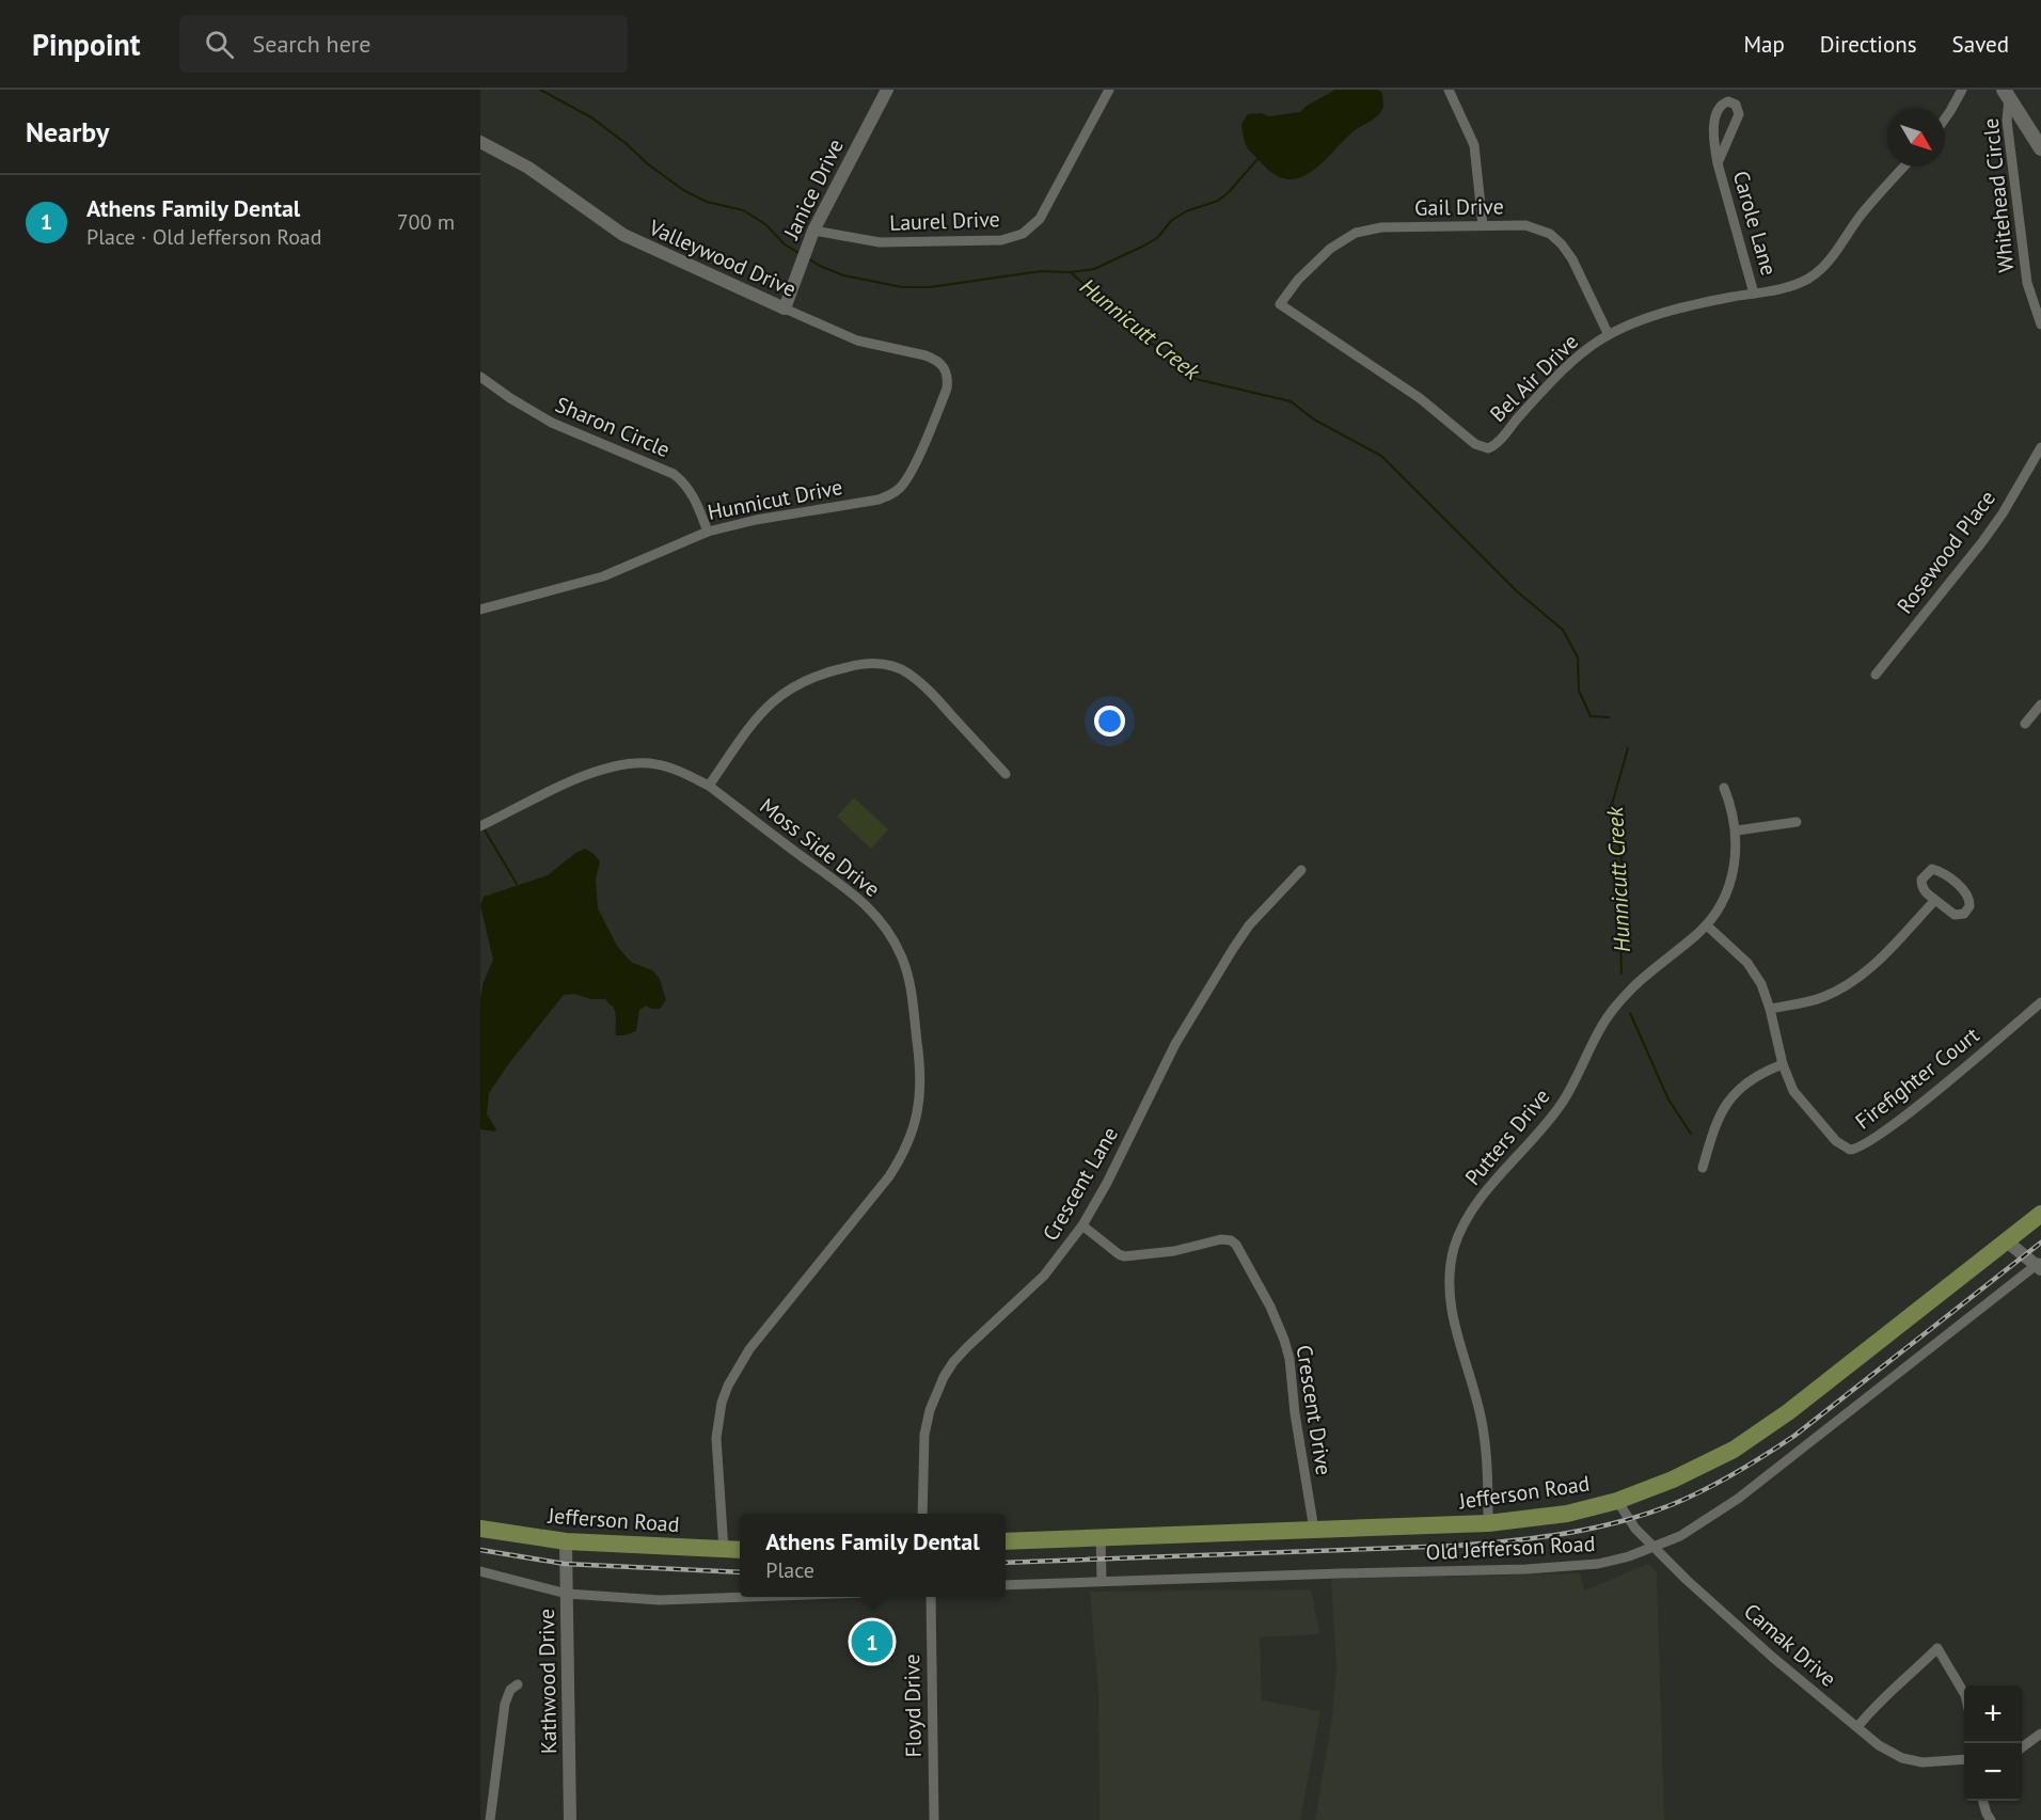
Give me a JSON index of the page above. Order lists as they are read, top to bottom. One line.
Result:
{"streets":{"highway":["Jefferson Road"],"street":["Janice Drive","Whitehead Circle","Gail Drive","Laurel Drive","Carole Lane","Valleywood Drive","Bel Air Drive","Sharon Circle","Hunnicut Drive","Rosewood Place","Moss Side Drive","Firefighter Court","Putters Drive","Crescent Lane","Crescent Drive","Old Jefferson Road","Camak Drive","Kathwood Drive","Floyd Drive"]},"crossings":[["Janice Drive","Laurel Drive"],["Janice Drive","Valleywood Drive"],["Gail Drive","Bel Air Drive"],["Carole Lane","Bel Air Drive"],["Valleywood Drive","Hunnicut Drive"],["Sharon Circle","Hunnicut Drive"],["Moss Side Drive","Jefferson Road"],["Firefighter Court","Putters Drive"],["Putters Drive","Jefferson Road"],["Crescent Lane","Crescent Drive"],["Crescent Drive","Jefferson Road"],["Jefferson Road","Camak Drive"],["Jefferson Road","Kathwood Drive"],["Old Jefferson Road","Camak Drive"]],"water":["Hunnicutt Creek"],"north":"bottom right","page":{"header":"Pinpoint","search":"Search here","nav":["Map","Directions","Saved"],"heading":"Nearby","list":[{"mark":"1","name":"Athens Family Dental","note":"Place · Old Jefferson Road","value":"700 m"}],"popup":["Athens Family Dental","Place"],"pins":"1","map_buttons":["+","−"]}}
